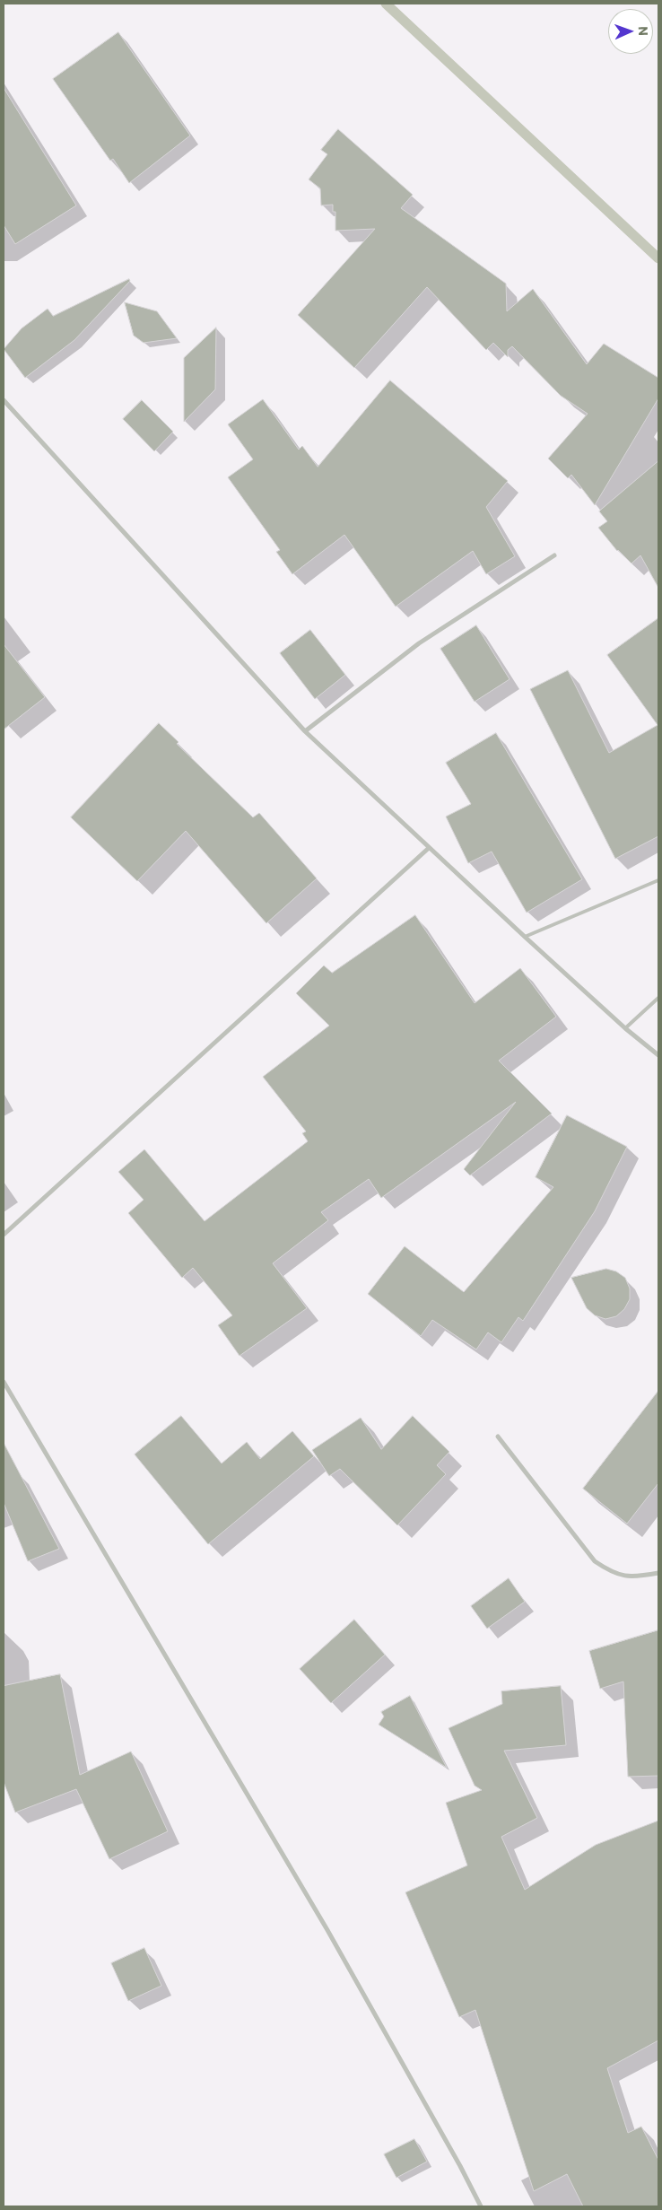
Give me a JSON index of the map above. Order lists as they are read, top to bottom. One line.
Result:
{"north":"right"}
